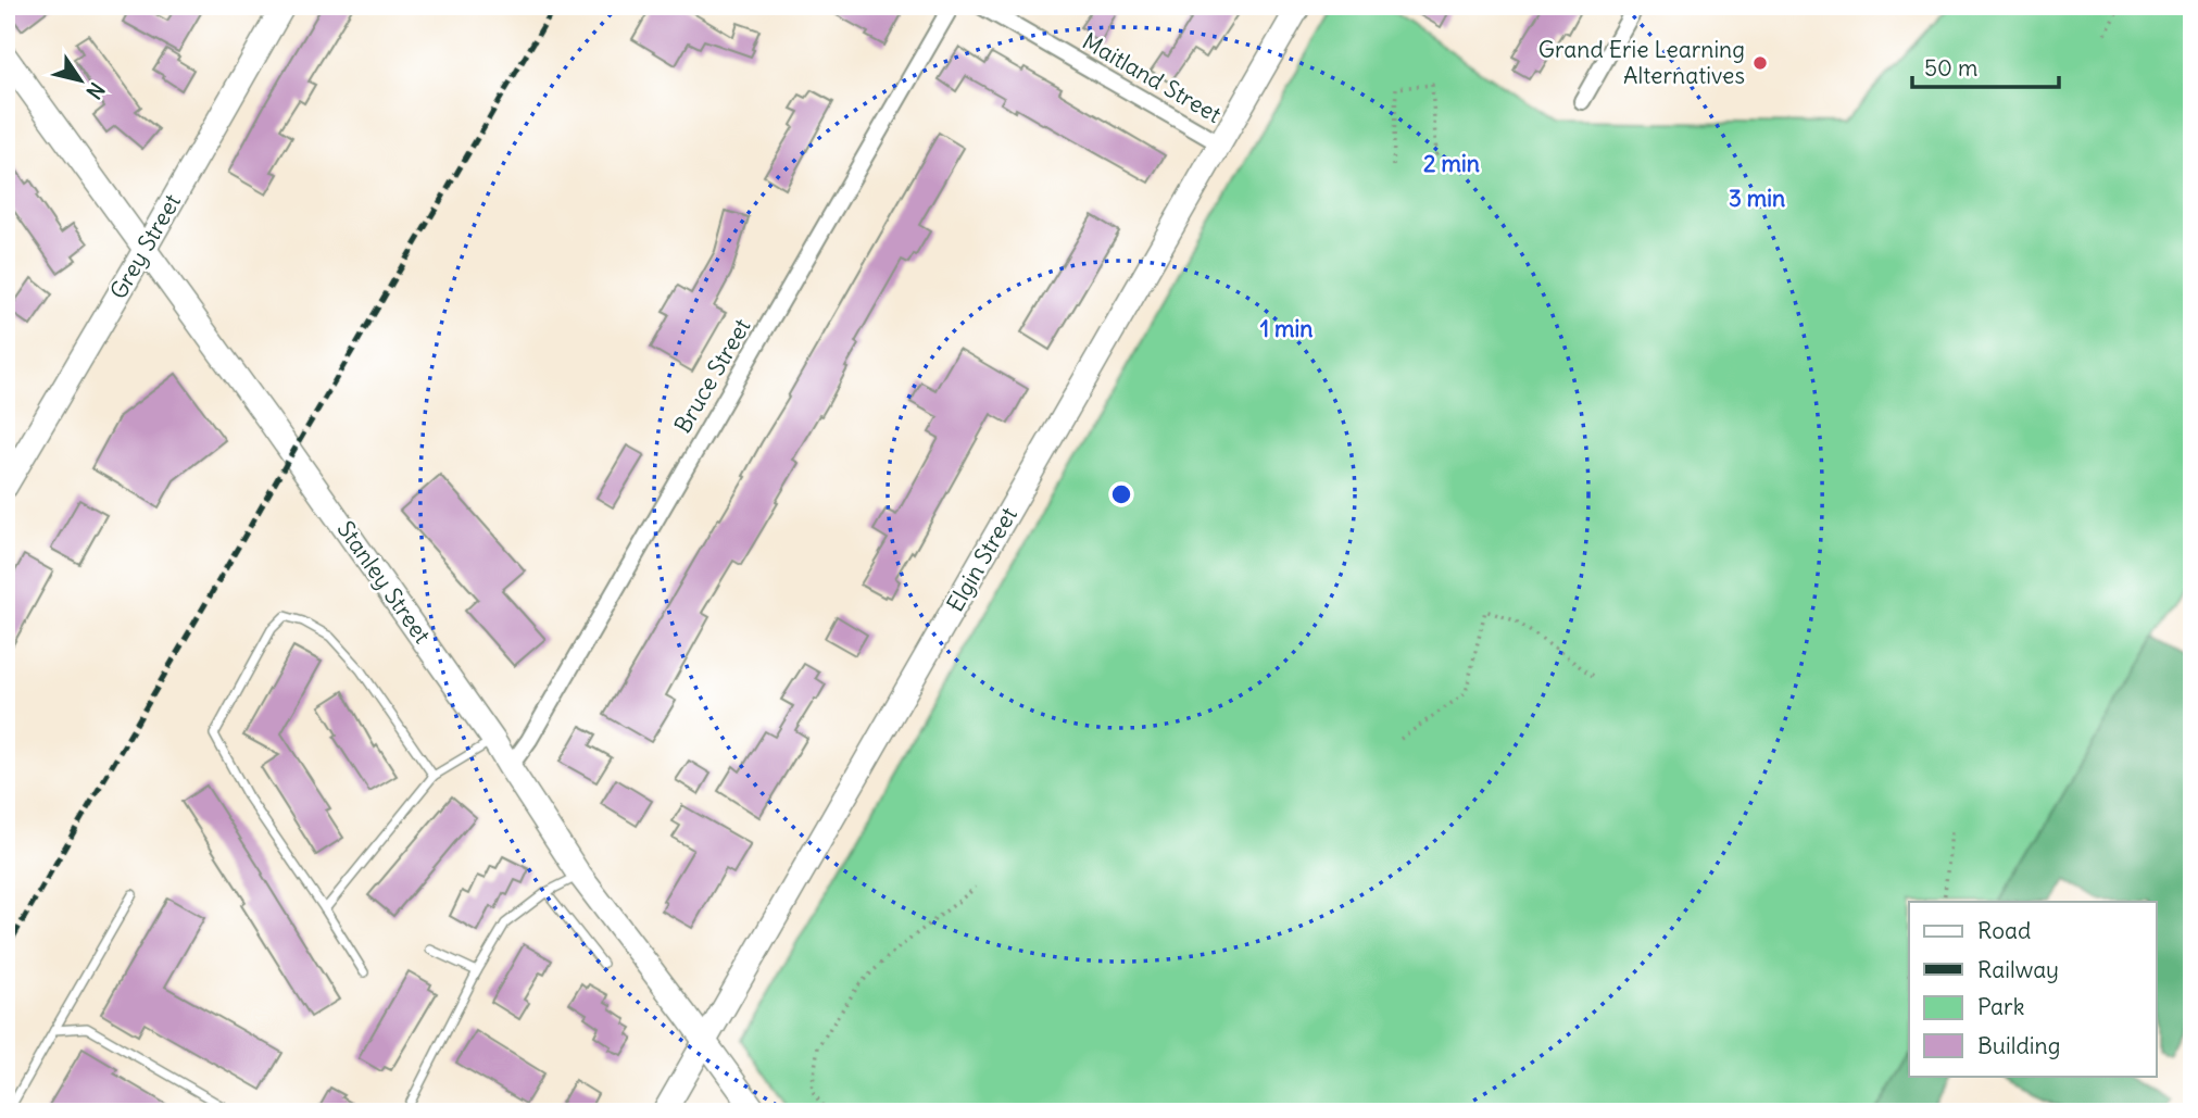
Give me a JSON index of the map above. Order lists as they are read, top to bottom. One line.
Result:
{"streets":{"street":["Maitland Street","Grey Street","Bruce Street","Elgin Street","Stanley Street"]},"crossings":[["Maitland Street","Elgin Street"],["Grey Street","Stanley Street"],["Bruce Street","Stanley Street"],["Elgin Street","Stanley Street"]],"places":["Grand Erie Learning Alternatives"],"legend":["Road","Railway","Park","Building"],"scale_bar":"50 m","north":"bottom right","rings":["2 min","3 min","1 min"]}
